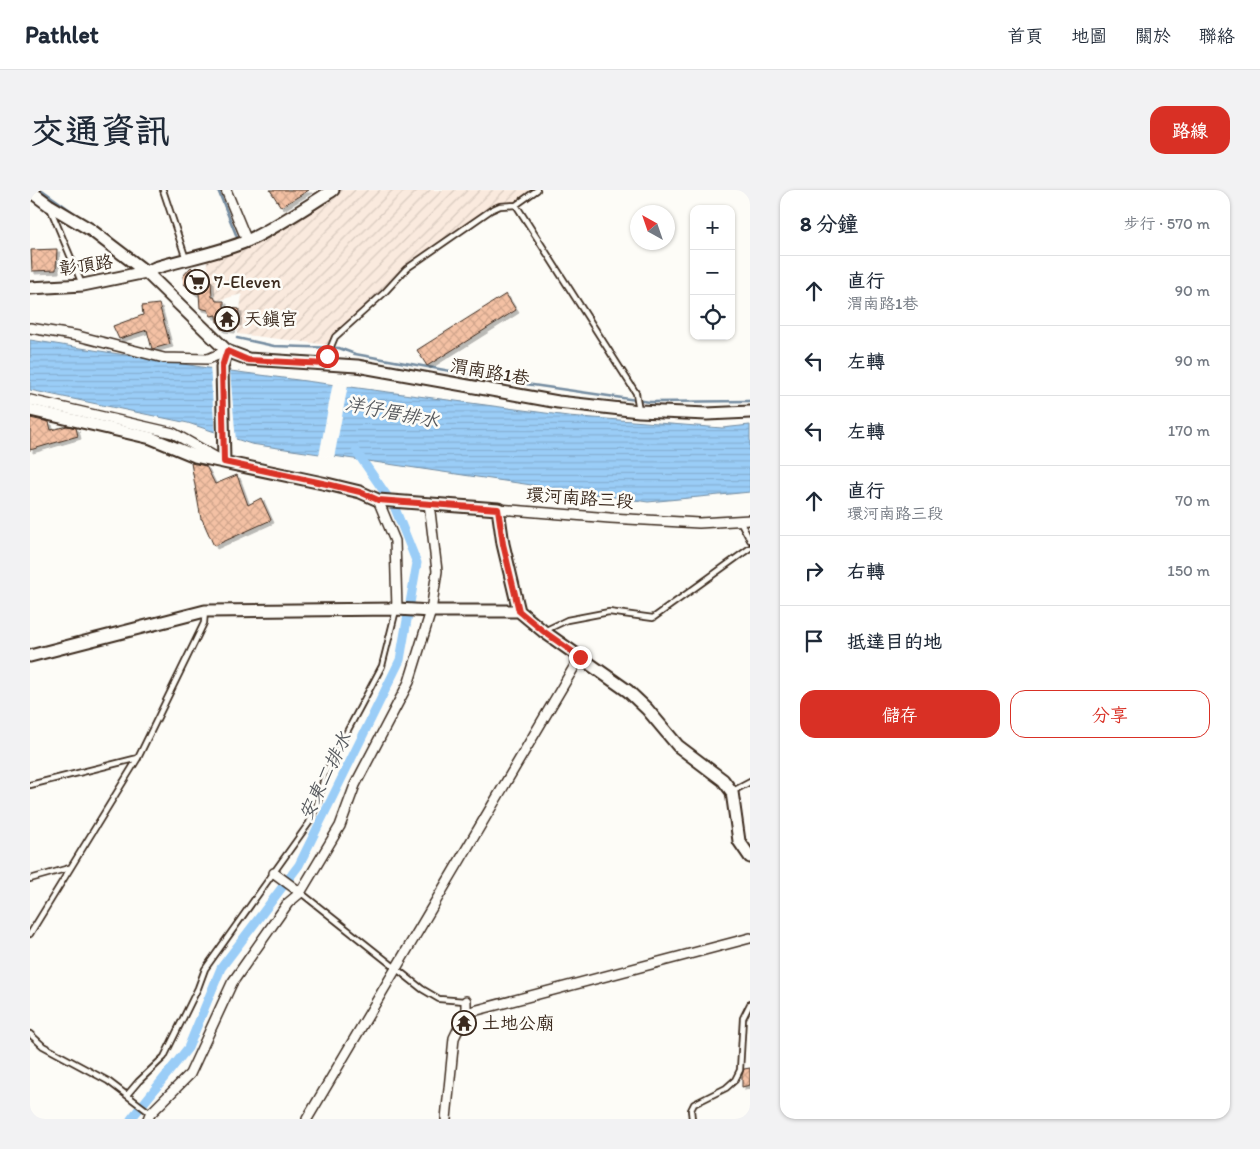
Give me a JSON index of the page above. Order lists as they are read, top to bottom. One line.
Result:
{"streets":{"street":["彰頂路","渭南路1巷","環河南路三段"]},"water":["洋仔厝排水","安東二排水"],"places":{"supermarket":["7-Eleven"],"temple":["天鎮宮","土地公廟"]},"north":"top left","page":{"header":"Pathlet","nav":["首頁","地圖","關於","聯絡"],"buttons":["路線",["儲存","分享"]],"title":"交通資訊","heading":["8 分鐘","步行 · 570 m"],"map_buttons":["+","−"],"list":[["直行","渭南路1巷","90 m"],["左轉","90 m"],["左轉","170 m"],["直行","環河南路三段","70 m"],["右轉","150 m"],"抵達目的地"]}}
